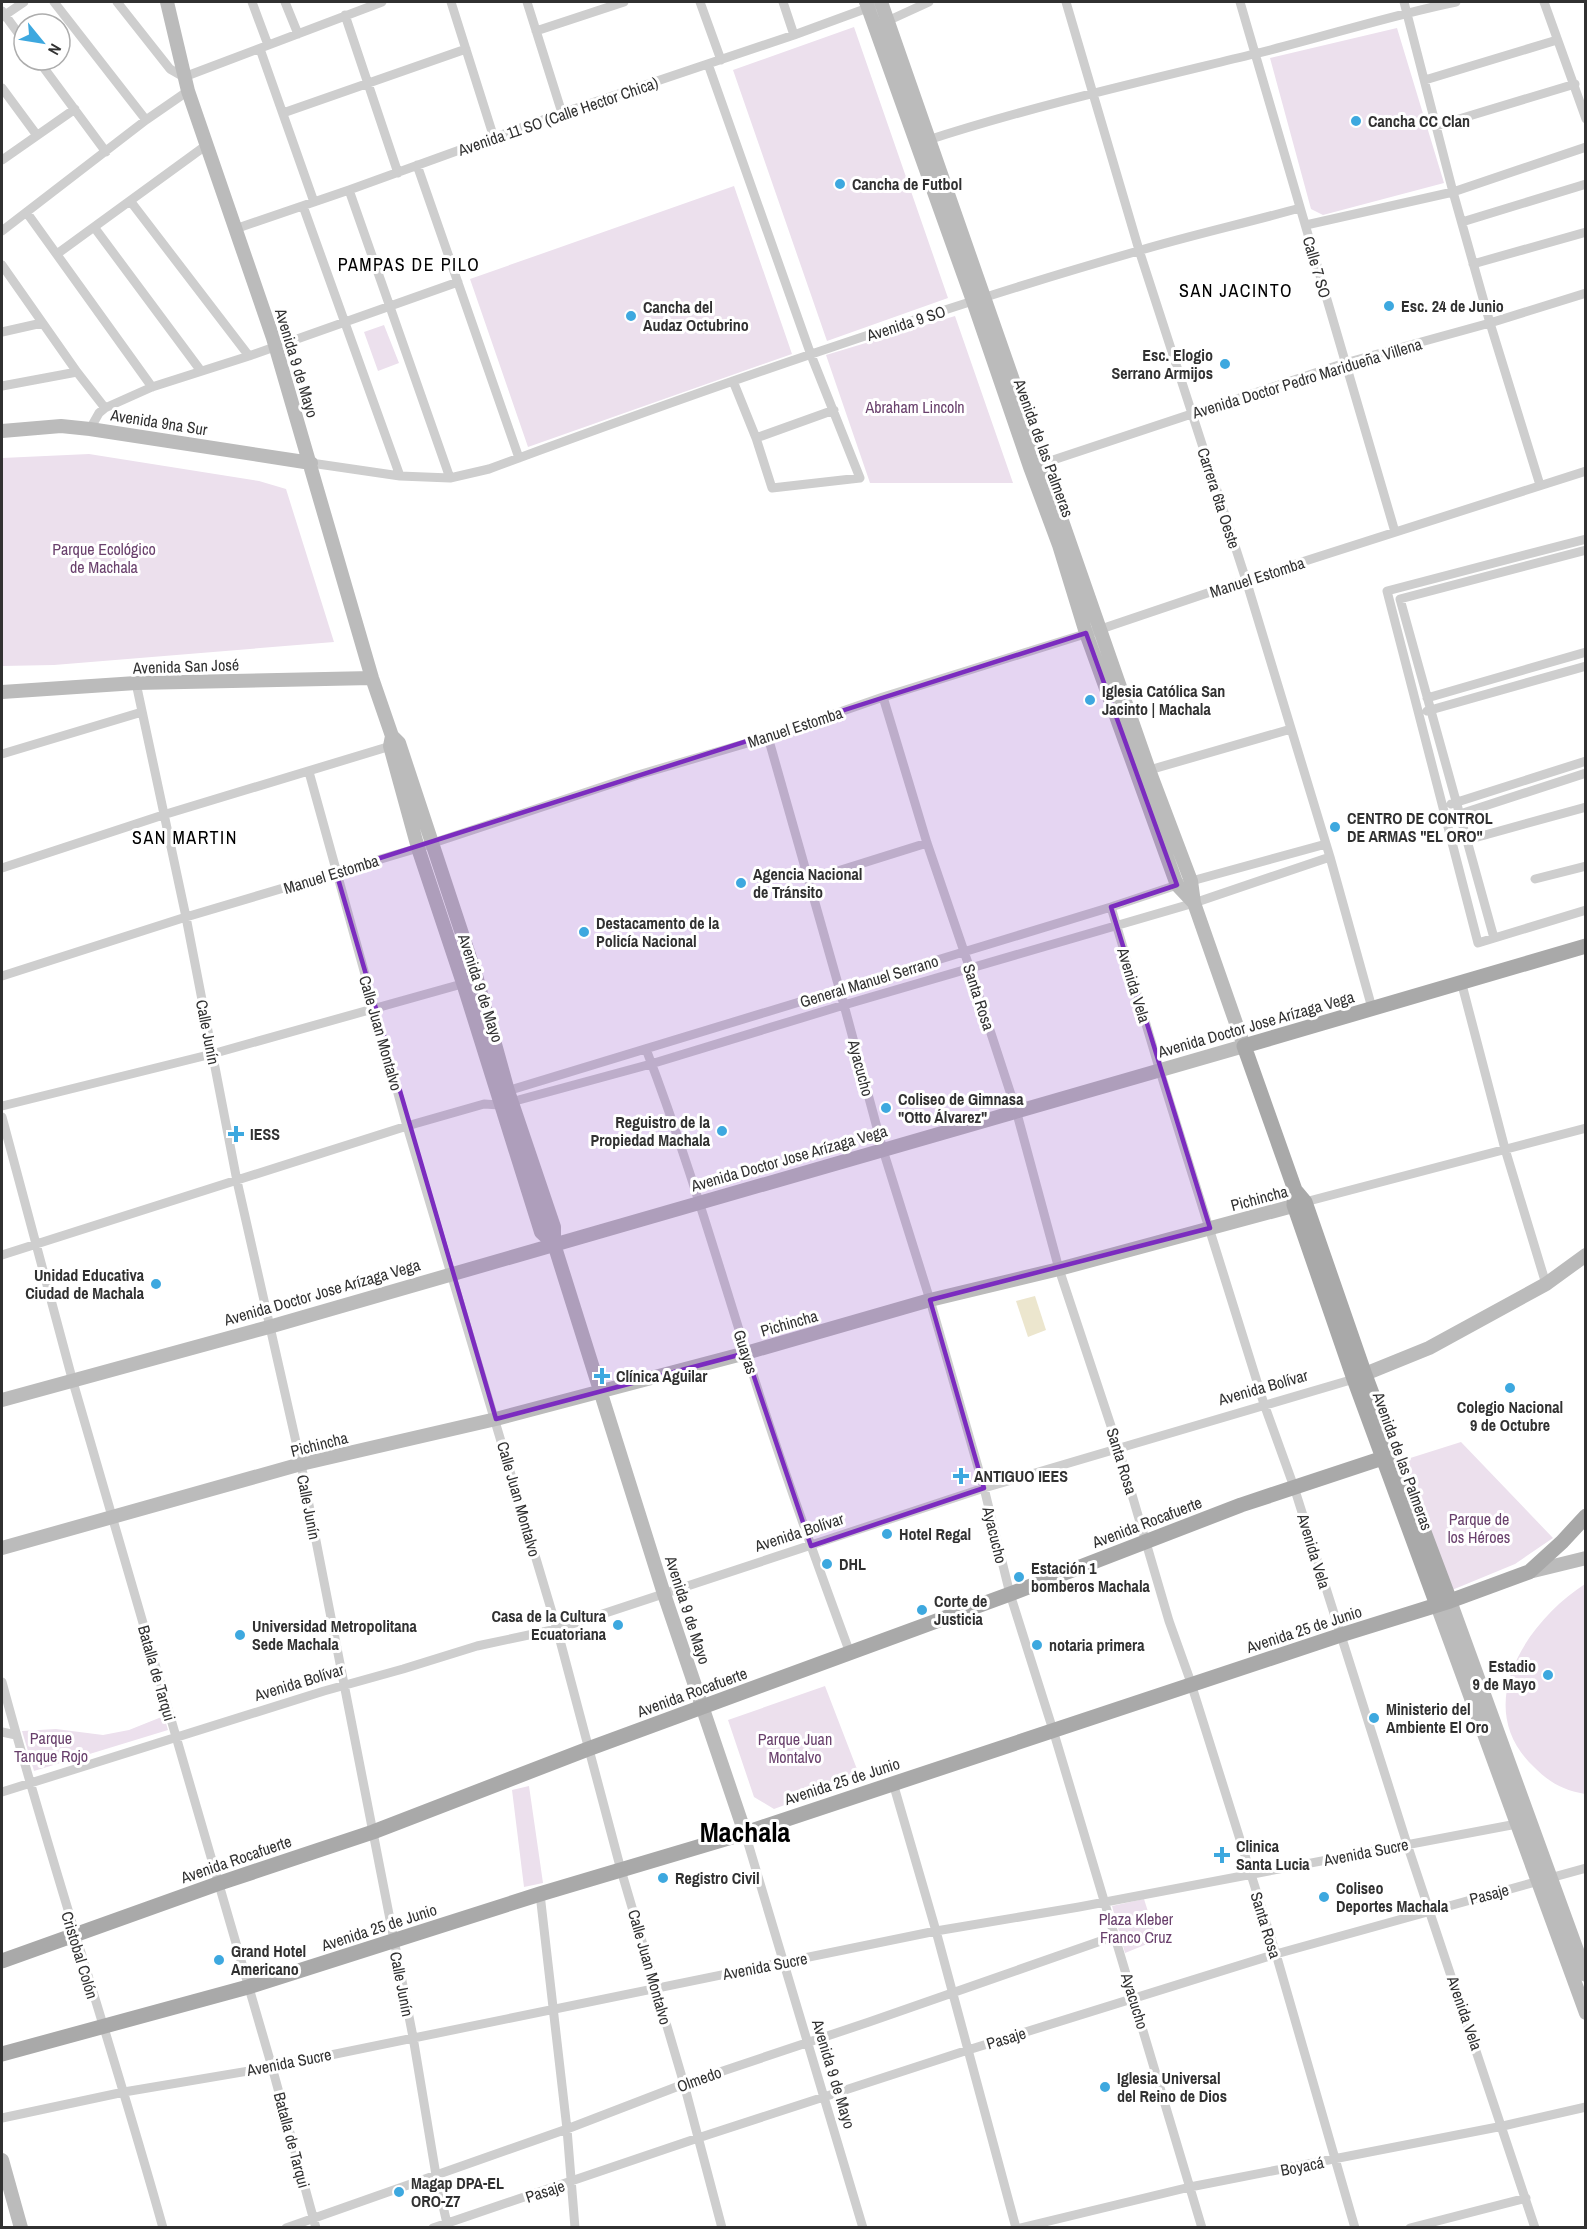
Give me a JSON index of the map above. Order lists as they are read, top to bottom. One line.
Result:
{"streets":{"main road":["Avenida de las Palmeras","Avenida Doctor Jose Arízaga Vega","Avenida Rocafuerte","Avenida 25 de Junio"],"street":["Avenida 11 SO (Calle Hector Chica)","Calle 7 SO","Avenida 9 SO","Avenida 9 de Mayo","Avenida Doctor Pedro Maridueña Villena","Avenida 9na Sur","Carrera 6ta Oeste","Manuel Estomba","Avenida San José","General Manuel Serrano","Avenida Vela","Santa Rosa","Calle Junín","Calle Juan Montalvo","Ayacucho","Pichincha","Guayas","Avenida Bolívar","Batalla de Tarqui","Avenida Sucre","Pasaje","Cristobal Colón","Olmedo","Boyacá"]},"crossings":[["Avenida 11 SO (Calle Hector Chica)","Avenida 9 de Mayo"],["Avenida 11 SO (Calle Hector Chica)","Avenida de las Palmeras"],["Calle 7 SO","Avenida 9 SO"],["Calle 7 SO","Avenida Doctor Pedro Maridueña Villena"],["Calle 7 SO","Manuel Estomba"],["Avenida 9 SO","Avenida 9 de Mayo"],["Avenida 9 SO","Avenida 9na Sur"],["Avenida 9 SO","Avenida de las Palmeras"],["Avenida 9 SO","Carrera 6ta Oeste"],["Avenida 9 de Mayo","Avenida 9na Sur"],["Avenida 9 de Mayo","Manuel Estomba"],["Avenida 9 de Mayo","Avenida San José"],["Avenida 9 de Mayo","General Manuel Serrano"],["Avenida 9 de Mayo","Avenida Doctor Jose Arízaga Vega"],["Avenida 9 de Mayo","Pichincha"],["Avenida 9 de Mayo","Avenida Bolívar"],["Avenida 9 de Mayo","Avenida Rocafuerte"],["Avenida 9 de Mayo","Avenida 25 de Junio"],["Avenida 9 de Mayo","Avenida Sucre"],["Avenida 9 de Mayo","Pasaje"],["Avenida 9 de Mayo","Olmedo"],["Avenida Doctor Pedro Maridueña Villena","Avenida de las Palmeras"],["Avenida Doctor Pedro Maridueña Villena","Carrera 6ta Oeste"],["Avenida de las Palmeras","Manuel Estomba"],["Avenida de las Palmeras","General Manuel Serrano"],["Avenida de las Palmeras","Avenida Doctor Jose Arízaga Vega"],["Avenida de las Palmeras","Pichincha"],["Avenida de las Palmeras","Avenida Bolívar"],["Avenida de las Palmeras","Avenida Rocafuerte"],["Avenida de las Palmeras","Avenida 25 de Junio"],["Avenida de las Palmeras","Avenida Sucre"],["Avenida de las Palmeras","Pasaje"],["Carrera 6ta Oeste","Manuel Estomba"],["Carrera 6ta Oeste","General Manuel Serrano"],["Carrera 6ta Oeste","Avenida Doctor Jose Arízaga Vega"],["Manuel Estomba","Santa Rosa"],["Manuel Estomba","Calle Junín"],["Manuel Estomba","Calle Juan Montalvo"],["Manuel Estomba","Ayacucho"],["Avenida San José","Calle Junín"],["General Manuel Serrano","Avenida Vela"],["General Manuel Serrano","Santa Rosa"],["General Manuel Serrano","Calle Junín"],["General Manuel Serrano","Calle Juan Montalvo"],["General Manuel Serrano","Ayacucho"],["General Manuel Serrano","Guayas"],["General Manuel Serrano","Batalla de Tarqui"],["Avenida Vela","Avenida Doctor Jose Arízaga Vega"],["Avenida Vela","Pichincha"],["Avenida Vela","Avenida Bolívar"],["Avenida Vela","Avenida Rocafuerte"],["Avenida Vela","Avenida 25 de Junio"],["Avenida Vela","Avenida Sucre"],["Avenida Vela","Pasaje"],["Avenida Vela","Boyacá"],["Santa Rosa","Avenida Doctor Jose Arízaga Vega"],["Santa Rosa","Pichincha"],["Santa Rosa","Avenida Bolívar"],["Santa Rosa","Avenida Rocafuerte"],["Santa Rosa","Avenida 25 de Junio"],["Santa Rosa","Avenida Sucre"],["Santa Rosa","Pasaje"],["Santa Rosa","Boyacá"],["Avenida Doctor Jose Arízaga Vega","Calle Junín"],["Avenida Doctor Jose Arízaga Vega","Calle Juan Montalvo"],["Avenida Doctor Jose Arízaga Vega","Ayacucho"],["Avenida Doctor Jose Arízaga Vega","Guayas"],["Avenida Doctor Jose Arízaga Vega","Batalla de Tarqui"],["Calle Junín","Pichincha"],["Calle Junín","Avenida Bolívar"],["Calle Junín","Avenida Rocafuerte"],["Calle Junín","Avenida 25 de Junio"],["Calle Junín","Avenida Sucre"],["Calle Junín","Pasaje"],["Calle Junín","Olmedo"],["Calle Juan Montalvo","Pichincha"],["Calle Juan Montalvo","Avenida Bolívar"],["Calle Juan Montalvo","Avenida Rocafuerte"],["Calle Juan Montalvo","Avenida 25 de Junio"],["Calle Juan Montalvo","Avenida Sucre"],["Calle Juan Montalvo","Pasaje"],["Calle Juan Montalvo","Olmedo"],["Ayacucho","Pichincha"],["Ayacucho","Avenida Bolívar"],["Ayacucho","Avenida Rocafuerte"],["Ayacucho","Avenida 25 de Junio"],["Ayacucho","Avenida Sucre"],["Ayacucho","Pasaje"],["Ayacucho","Olmedo"],["Ayacucho","Boyacá"],["Pichincha","Guayas"],["Pichincha","Batalla de Tarqui"],["Guayas","Avenida Bolívar"],["Guayas","Avenida Rocafuerte"],["Avenida Bolívar","Batalla de Tarqui"],["Avenida Bolívar","Cristobal Colón"],["Avenida Rocafuerte","Batalla de Tarqui"],["Avenida Rocafuerte","Cristobal Colón"],["Avenida 25 de Junio","Batalla de Tarqui"],["Avenida 25 de Junio","Cristobal Colón"],["Batalla de Tarqui","Avenida Sucre"],["Batalla de Tarqui","Olmedo"],["Avenida Sucre","Cristobal Colón"]],"districts":["PAMPAS DE PILO","SAN JACINTO","SAN MARTIN","Machala"],"parks":["Abraham Lincoln","Parque Ecológico de Machala","Parque de los Héroes","Parque Tanque Rojo","Parque Juan Montalvo","Plaza Kleber Franco Cruz"],"places":{"other":["Cancha CC Clan","Cancha de Futbol","Esc. 24 de Junio","Cancha del Audaz Octubrino","Esc. Elogio Serrano Armijos","Iglesia Católica San Jacinto | Machala","CENTRO DE CONTROL DE ARMAS \"EL ORO\"","Agencia Nacional de Tránsito","Destacamento de la Policía Nacional","Coliseo de Gimnasa \"Otto Álvarez\"","Reguistro de la Propiedad Machala","Unidad Educativa Ciudad de Machala","Colegio Nacional 9 de Octubre","Hotel Regal","DHL","Estación 1 bomberos Machala","Corte de Justicia","Casa de la Cultura Ecuatoriana","Universidad Metropolitana Sede Machala","notaria primera","Estadio 9 de Mayo","Ministerio del Ambiente El Oro","Registro Civil","Coliseo Deportes Machala","Grand Hotel Americano","Iglesia Universal del Reino de Dios","Magap DPA-EL ORO-Z7"],"health":["IESS","Clínica Aguilar","ANTIGUO IEES","Clinica Santa Lucia"]},"north":"bottom right"}
